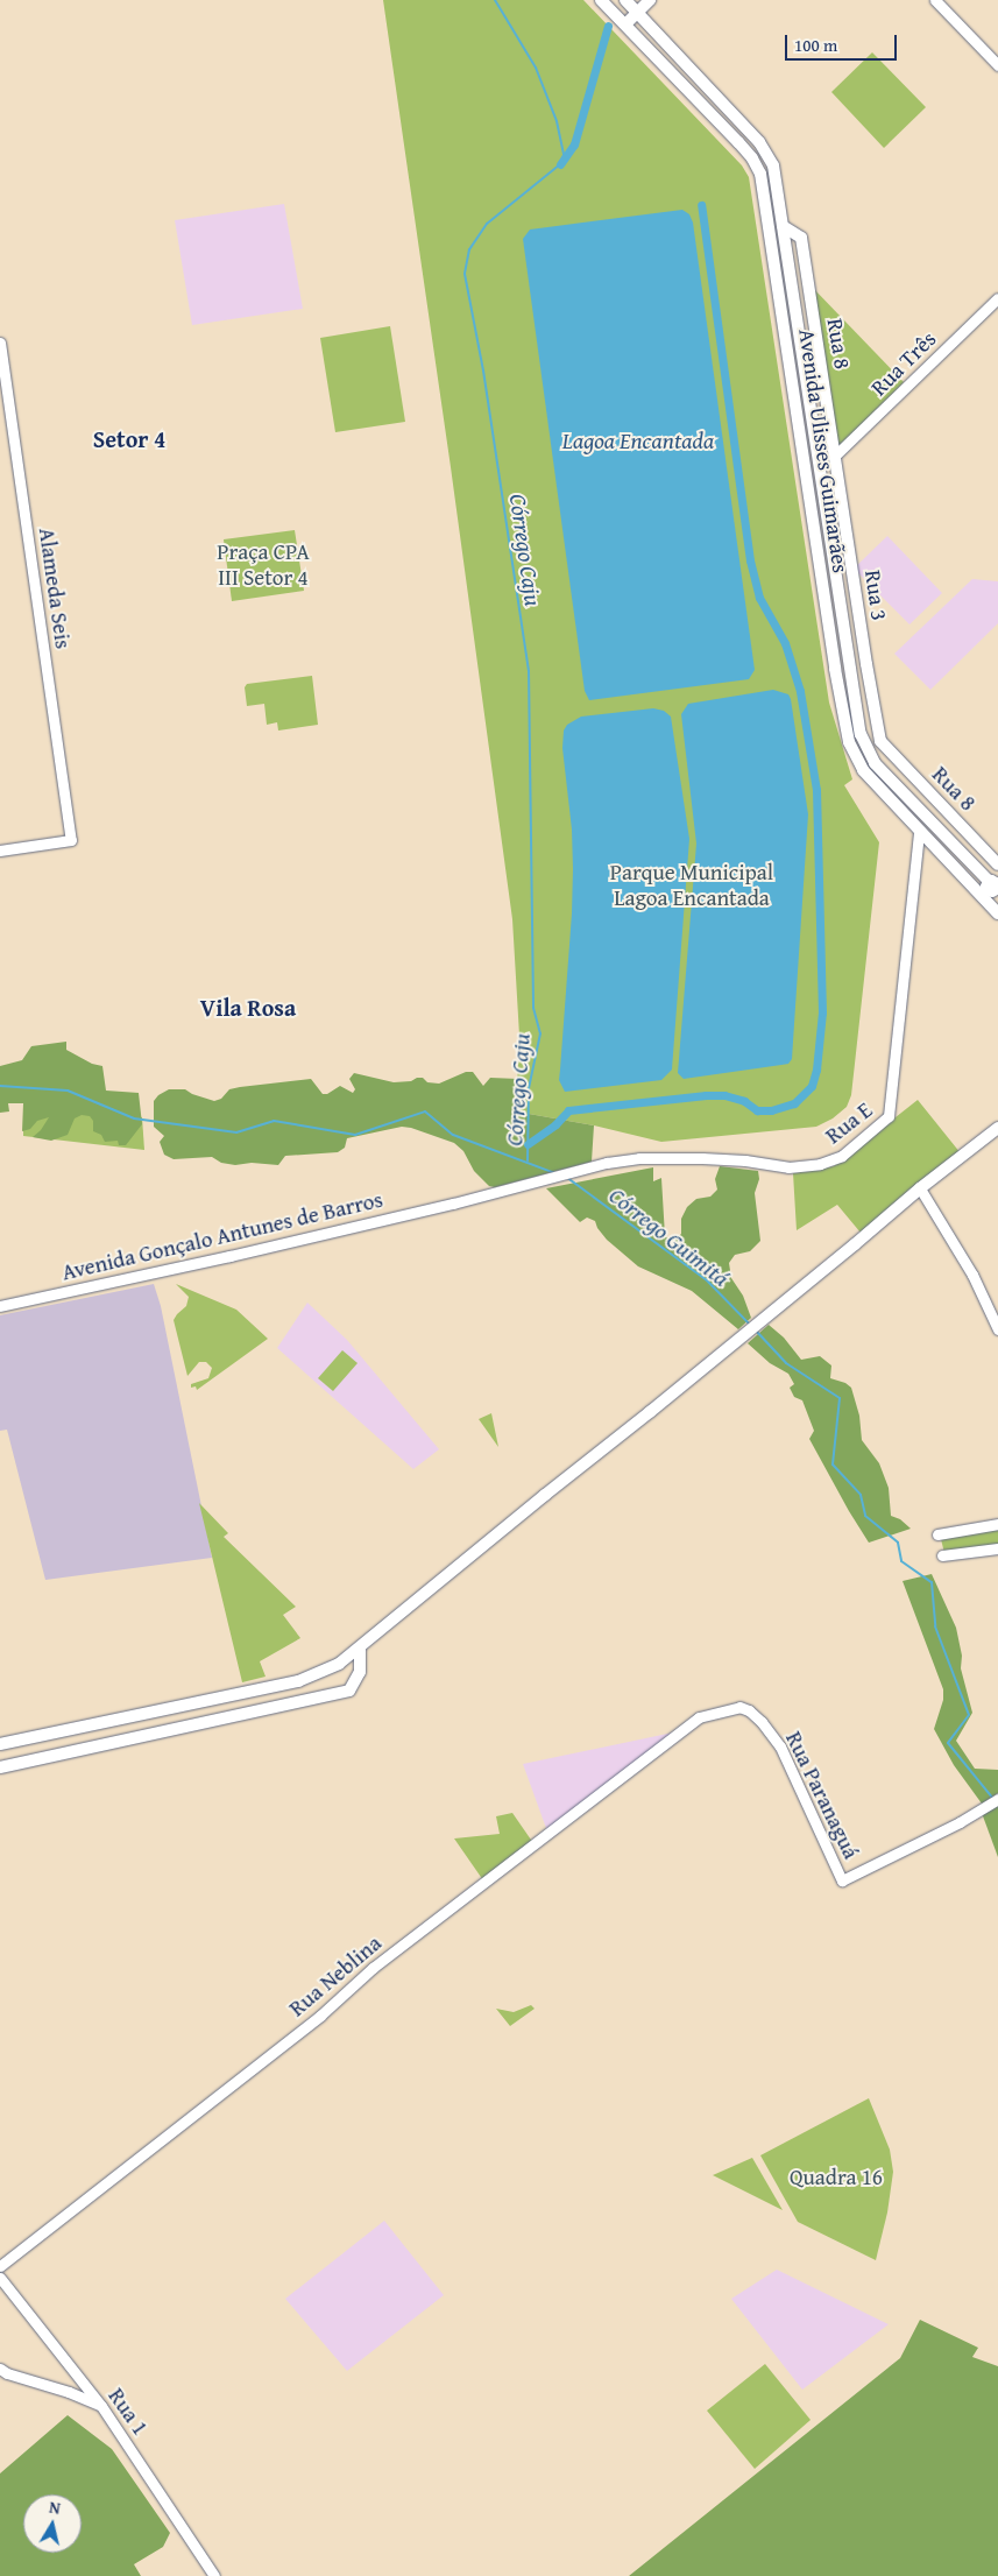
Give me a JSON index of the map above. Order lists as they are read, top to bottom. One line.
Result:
{"streets":{"main road":["Rua 8","Avenida Ulisses Guimarães","Rua 3"],"street":["Rua Três","Alameda Seis","Rua E","Avenida Gonçalo Antunes de Barros","Rua Paranaguá","Rua Neblina","Rua 1"]},"crossings":[["Rua 8","Rua Três"],["Rua 8","Avenida Ulisses Guimarães"],["Rua 8","Rua 3"],["Rua Três","Rua 3"],["Avenida Ulisses Guimarães","Rua E"],["Rua E","Avenida Gonçalo Antunes de Barros"],["Rua Paranaguá","Rua Neblina"]],"districts":["Setor 4","Vila Rosa"],"water":["Lagoa Encantada","Córrego Caju","Córrego Guimitá"],"parks":["Praça CPA III Setor 4","Parque Municipal Lagoa Encantada","Quadra 16"],"scale_bar":"100 m","north":"top"}
